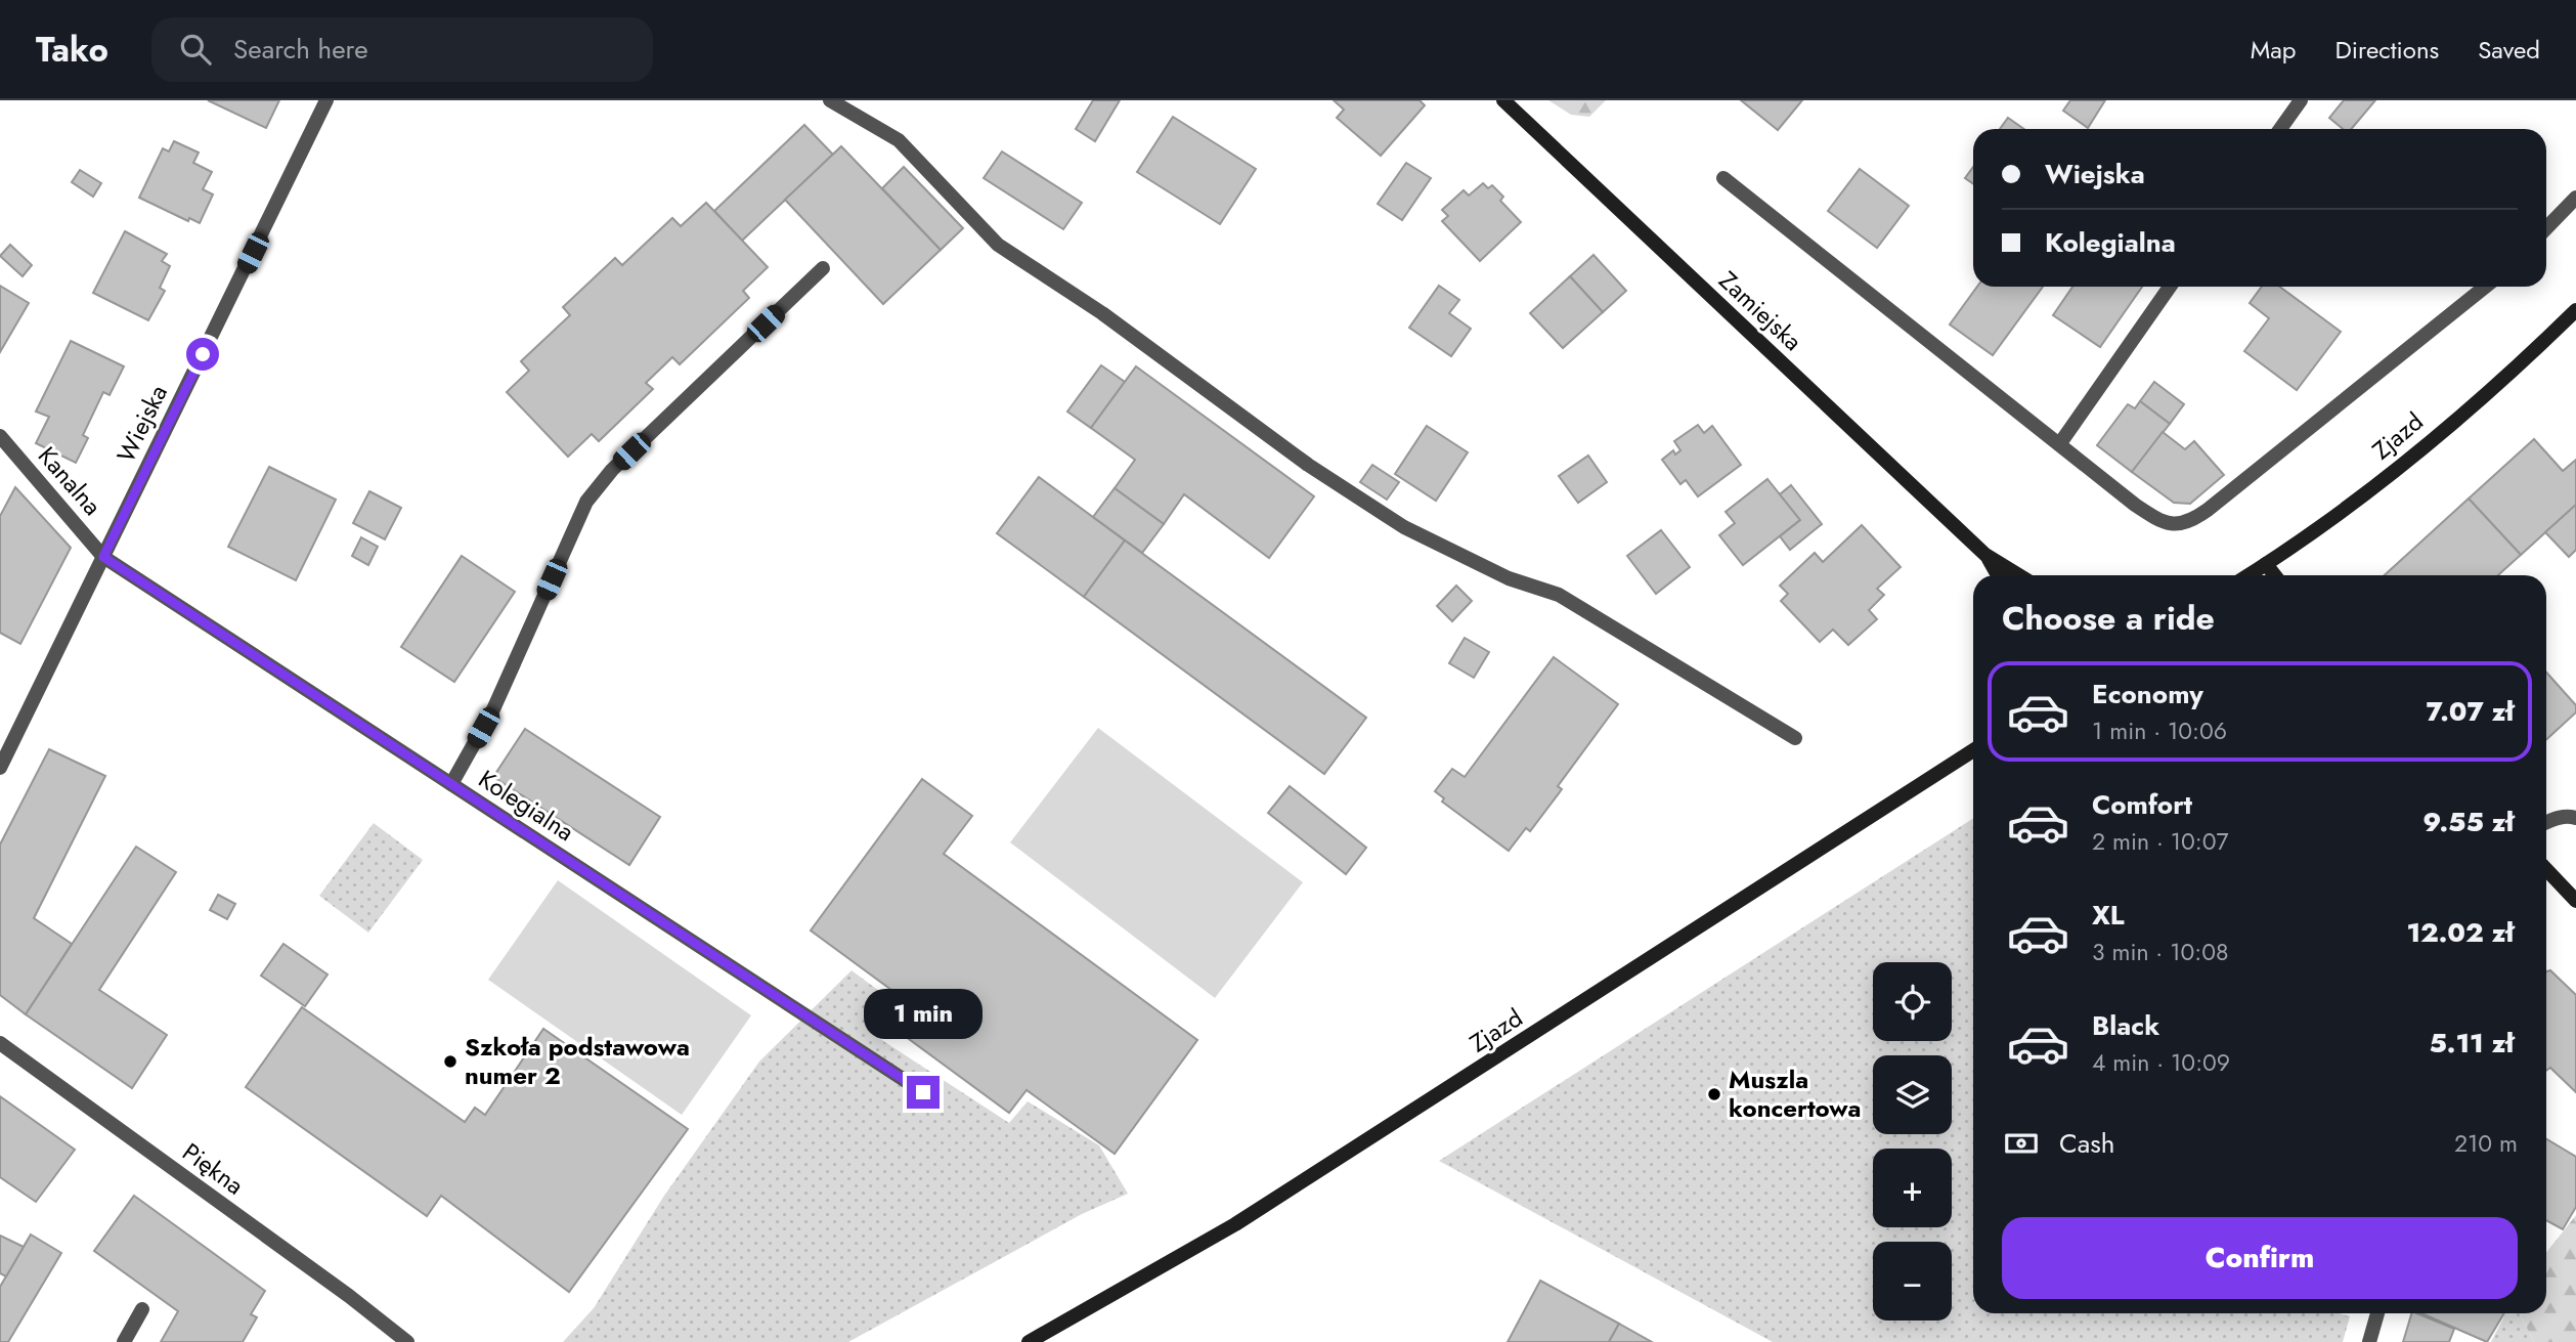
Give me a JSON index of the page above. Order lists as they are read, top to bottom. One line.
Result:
{"streets":{"main road":["Zamiejska","Zjazd"],"street":["Wiejska","Kanalna","Kolegialna","Piękna"]},"crossings":[["Wiejska","Kanalna"],["Wiejska","Kolegialna"],["Kanalna","Kolegialna"]],"places":["Szkoła podstawowa numer 2","Muszla koncertowa"],"page":{"header":"Tako","search":"Search here","nav":["Map","Directions","Saved"],"banner":["Wiejska","Kolegialna"],"heading":"Choose a ride","list":[{"name":"Economy","note":"1 min · 10:06","value":"7.07 zł"},{"name":"Comfort","note":"2 min · 10:07","value":"9.55 zł"},{"name":"XL","note":"3 min · 10:08","value":"12.02 zł"},{"name":"Black","note":"4 min · 10:09","value":"5.11 zł"}],"map_buttons":["+","−"],"bubble":"1 min","pay":["Cash","210 m"],"buttons":"Confirm"}}
